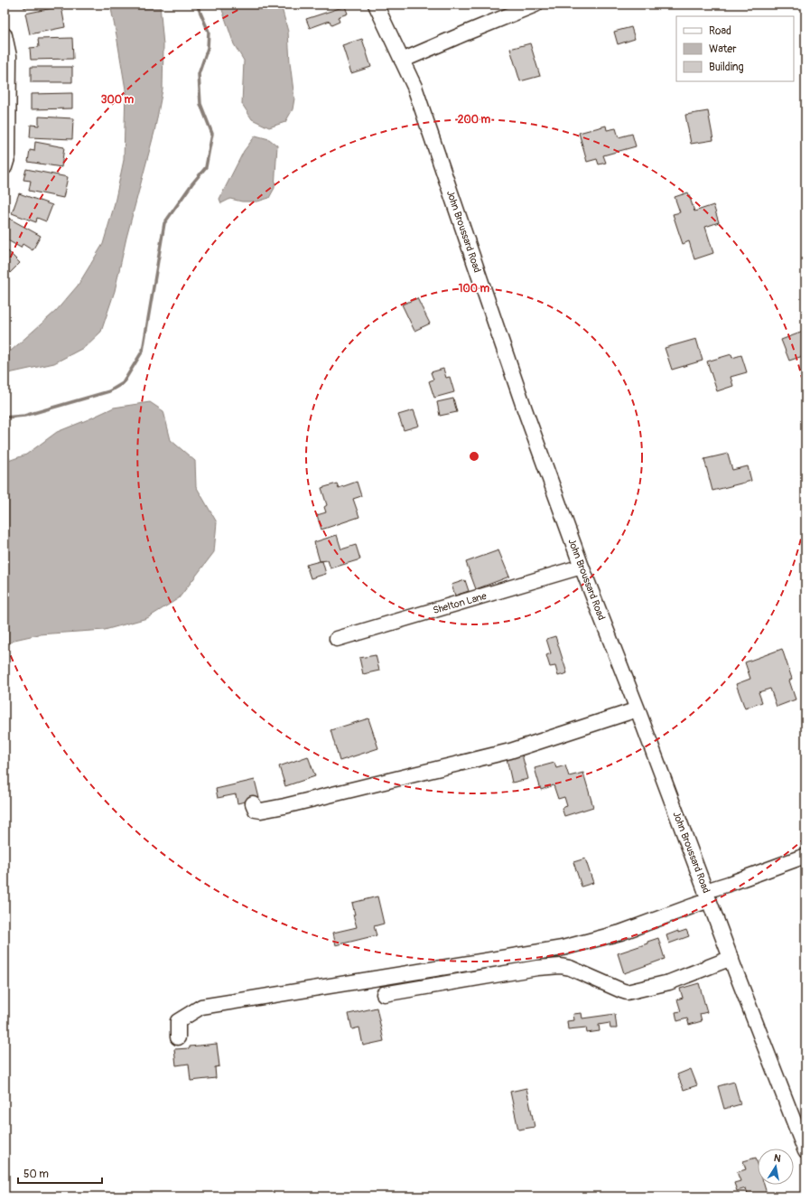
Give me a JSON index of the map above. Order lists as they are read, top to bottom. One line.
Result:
{"streets":{"street":["John Broussard Road","Shelton Lane"]},"crossings":[["John Broussard Road","Shelton Lane"]],"legend":["Road","Water","Building"],"scale_bar":"50 m","north":"top","rings":["300 m","200 m","100 m"]}
